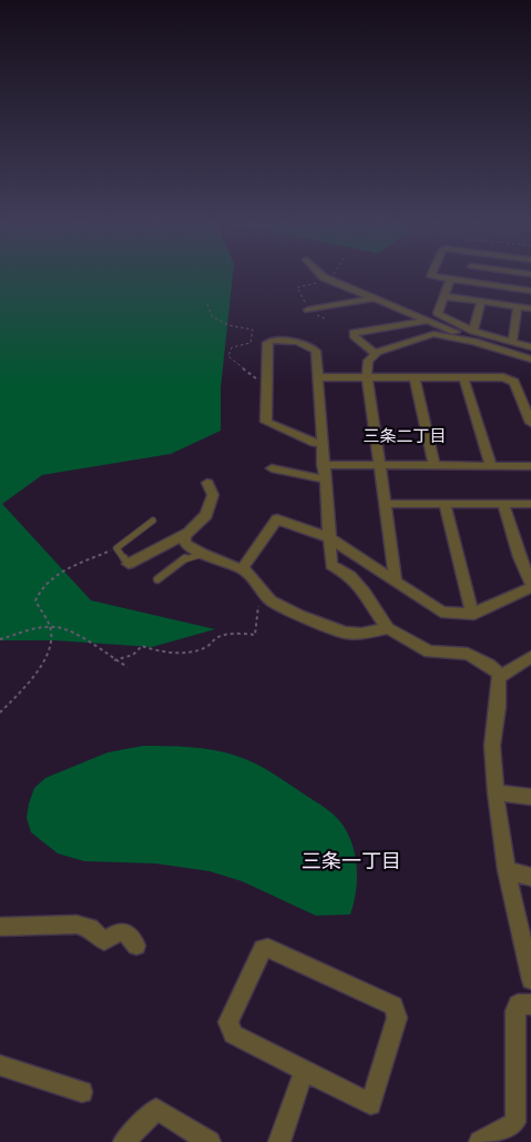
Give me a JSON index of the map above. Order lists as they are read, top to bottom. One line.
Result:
{"districts":["三条二丁目","三条一丁目"]}
